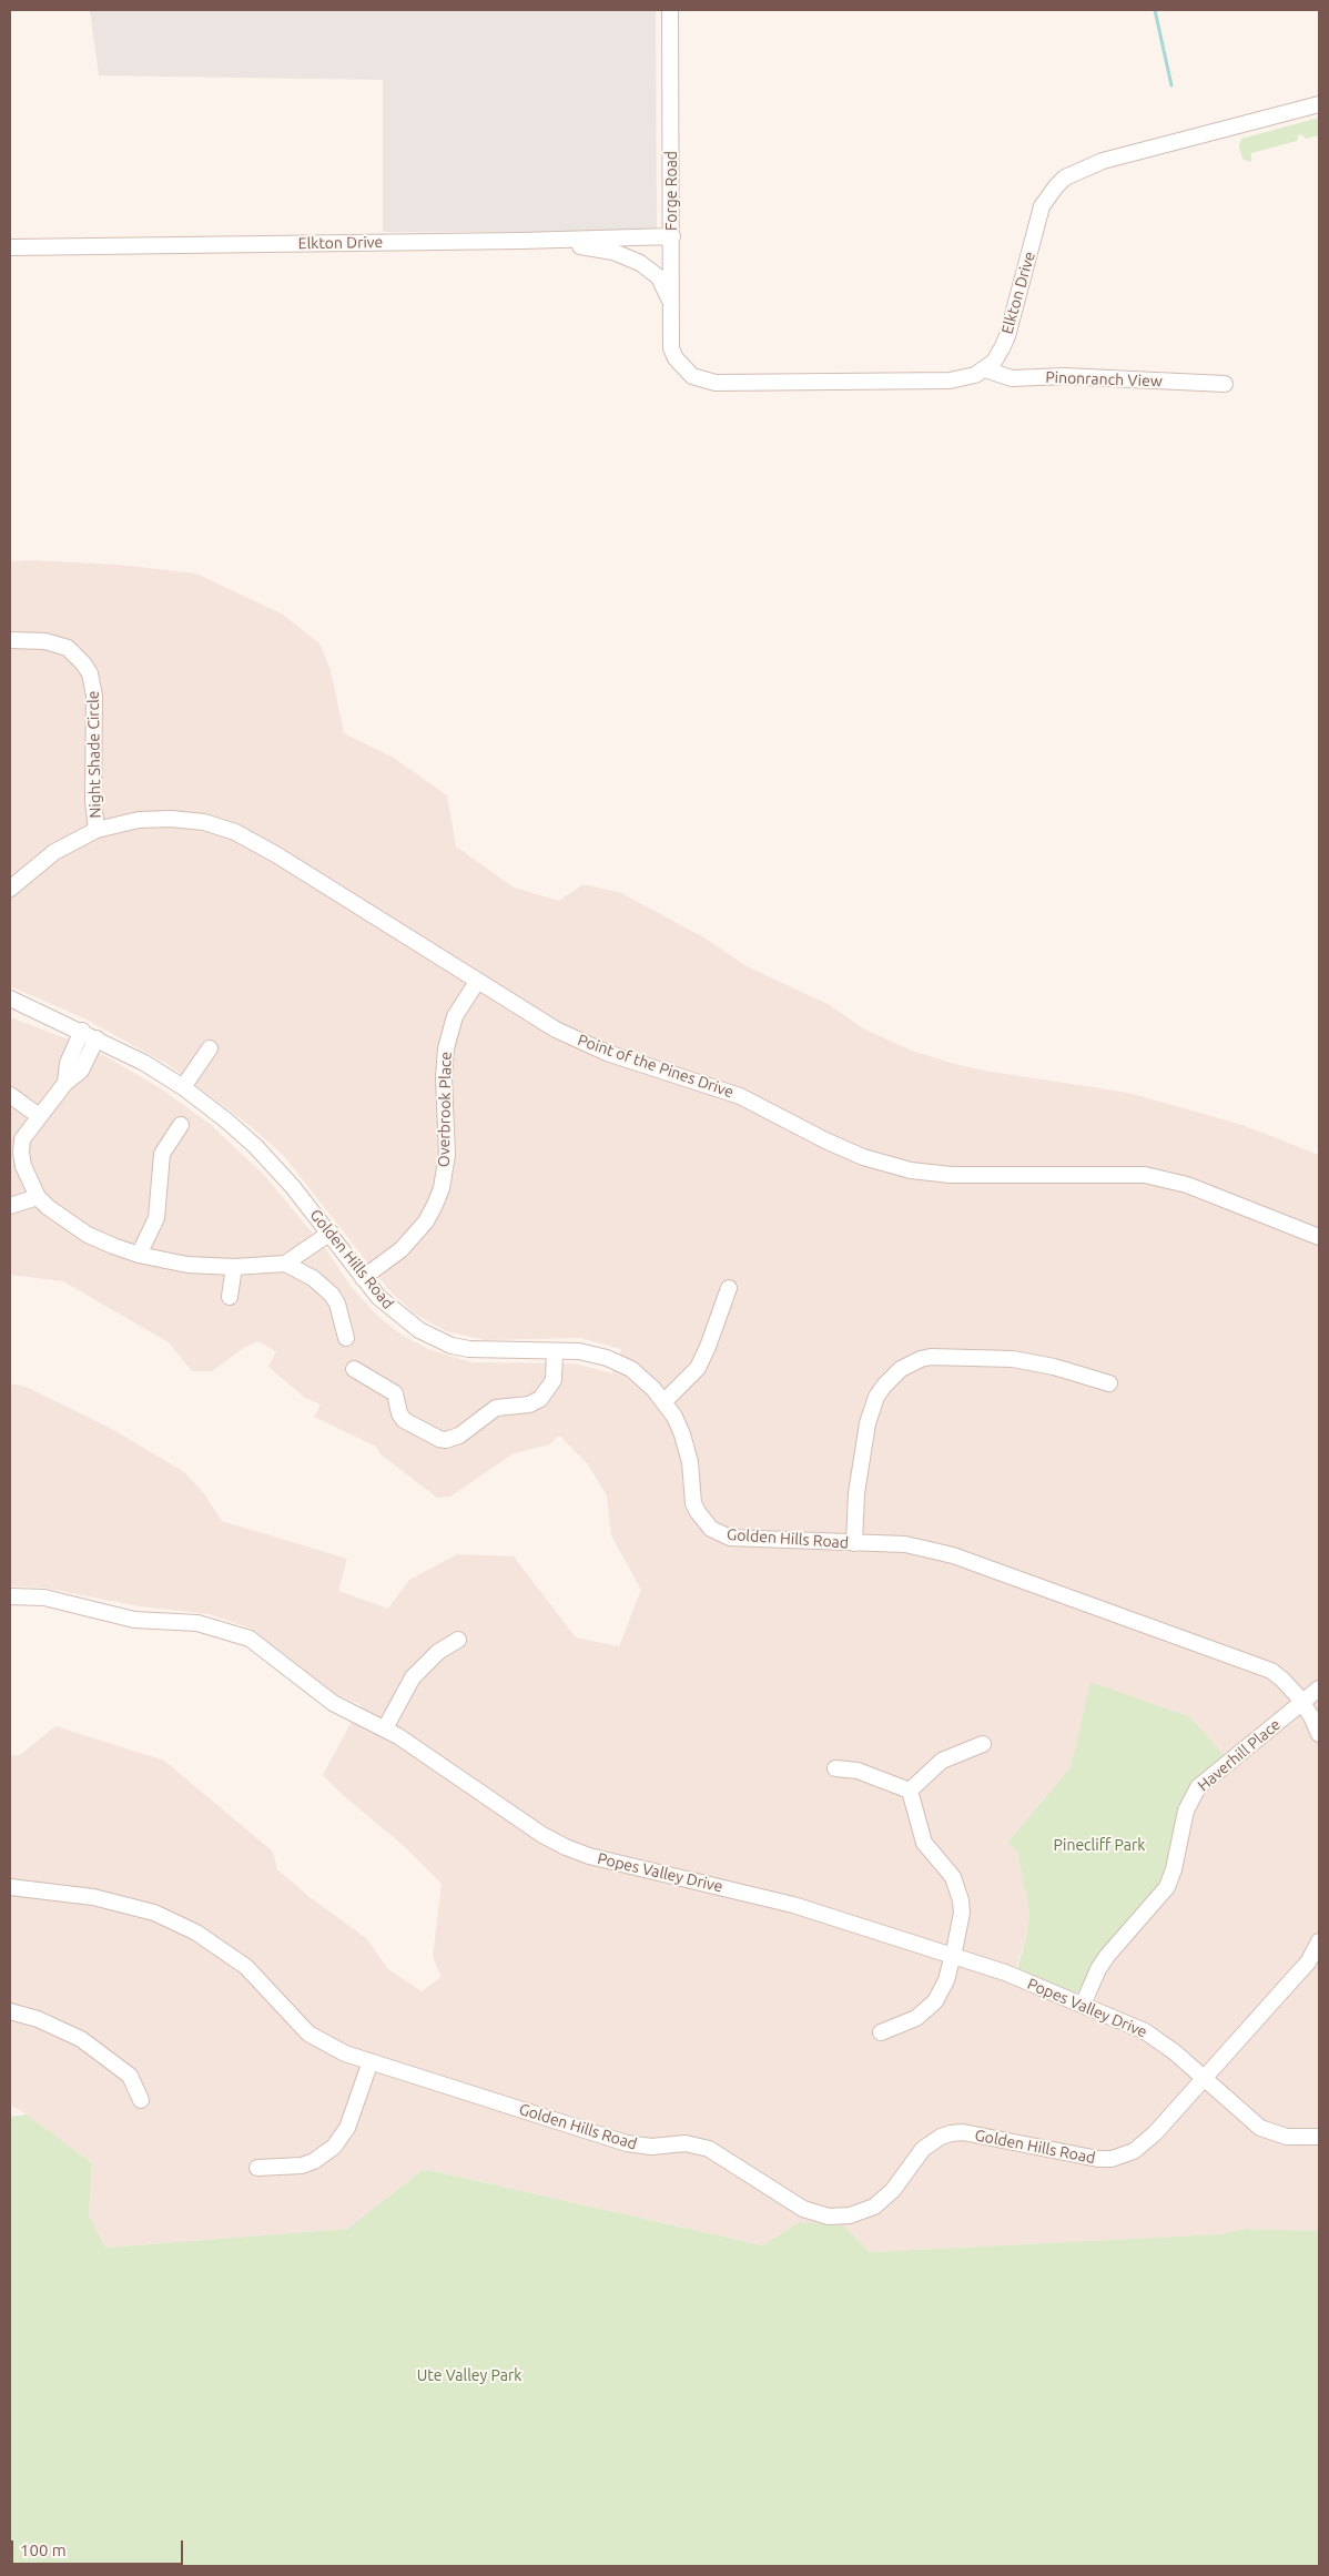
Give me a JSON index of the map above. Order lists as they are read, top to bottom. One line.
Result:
{"streets":{"street":["Forge Road","Elkton Drive","Pinonranch View","Night Shade Circle","Point of the Pines Drive","Overbrook Place","Golden Hills Road","Haverhill Place","Popes Valley Drive"]},"crossings":[["Forge Road","Elkton Drive"],["Forge Road","Pinonranch View"],["Elkton Drive","Pinonranch View"],["Night Shade Circle","Point of the Pines Drive"],["Point of the Pines Drive","Overbrook Place"],["Overbrook Place","Golden Hills Road"],["Golden Hills Road","Haverhill Place"],["Golden Hills Road","Popes Valley Drive"],["Haverhill Place","Popes Valley Drive"]],"parks":["Pinecliff Park","Ute Valley Park"],"scale_bar":"100 m"}
